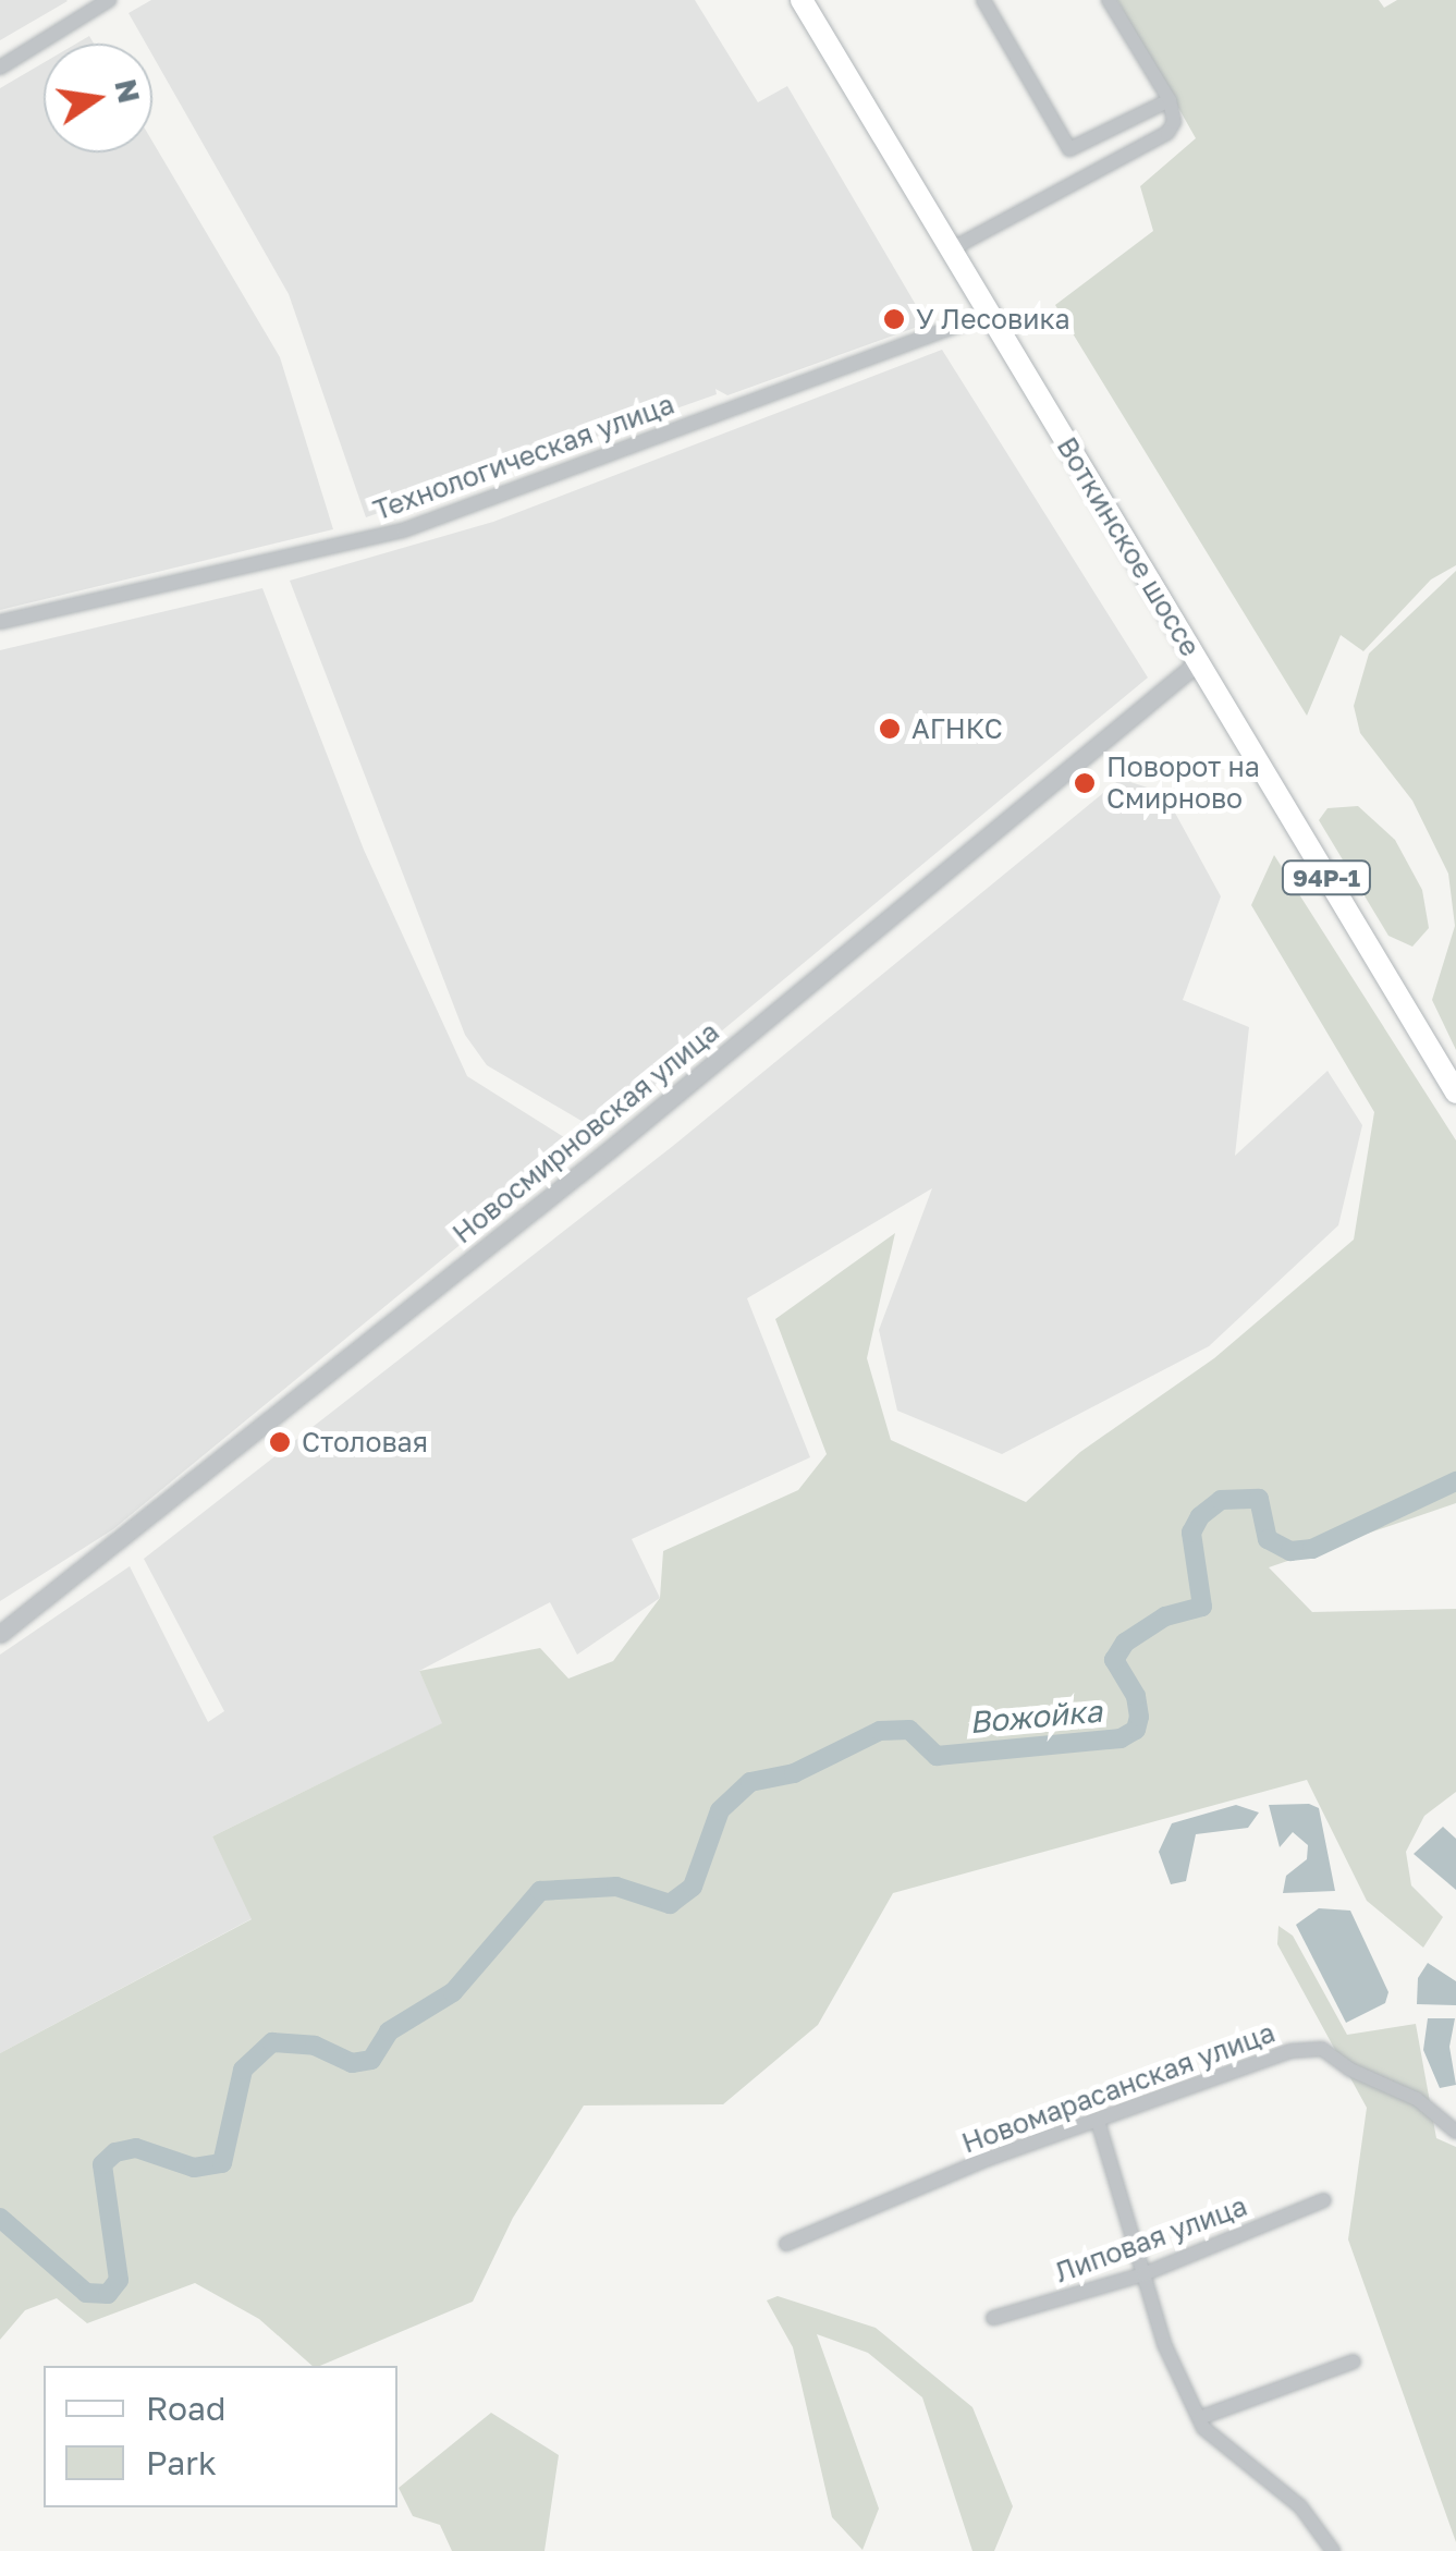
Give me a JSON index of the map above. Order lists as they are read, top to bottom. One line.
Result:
{"streets":{"main road":["Воткинское шоссе","94Р-1"],"street":["Технологическая улица","Новосмирновская улица","Новомарасанская улица","Липовая улица"]},"crossings":[["Технологическая улица","Воткинское шоссе"],["Воткинское шоссе","Новосмирновская улица"]],"water":["Вожойка"],"places":["У Лесовика","АГНКС","Поворот на Смирново","Столовая"],"legend":["Road","Park"],"north":"right"}
